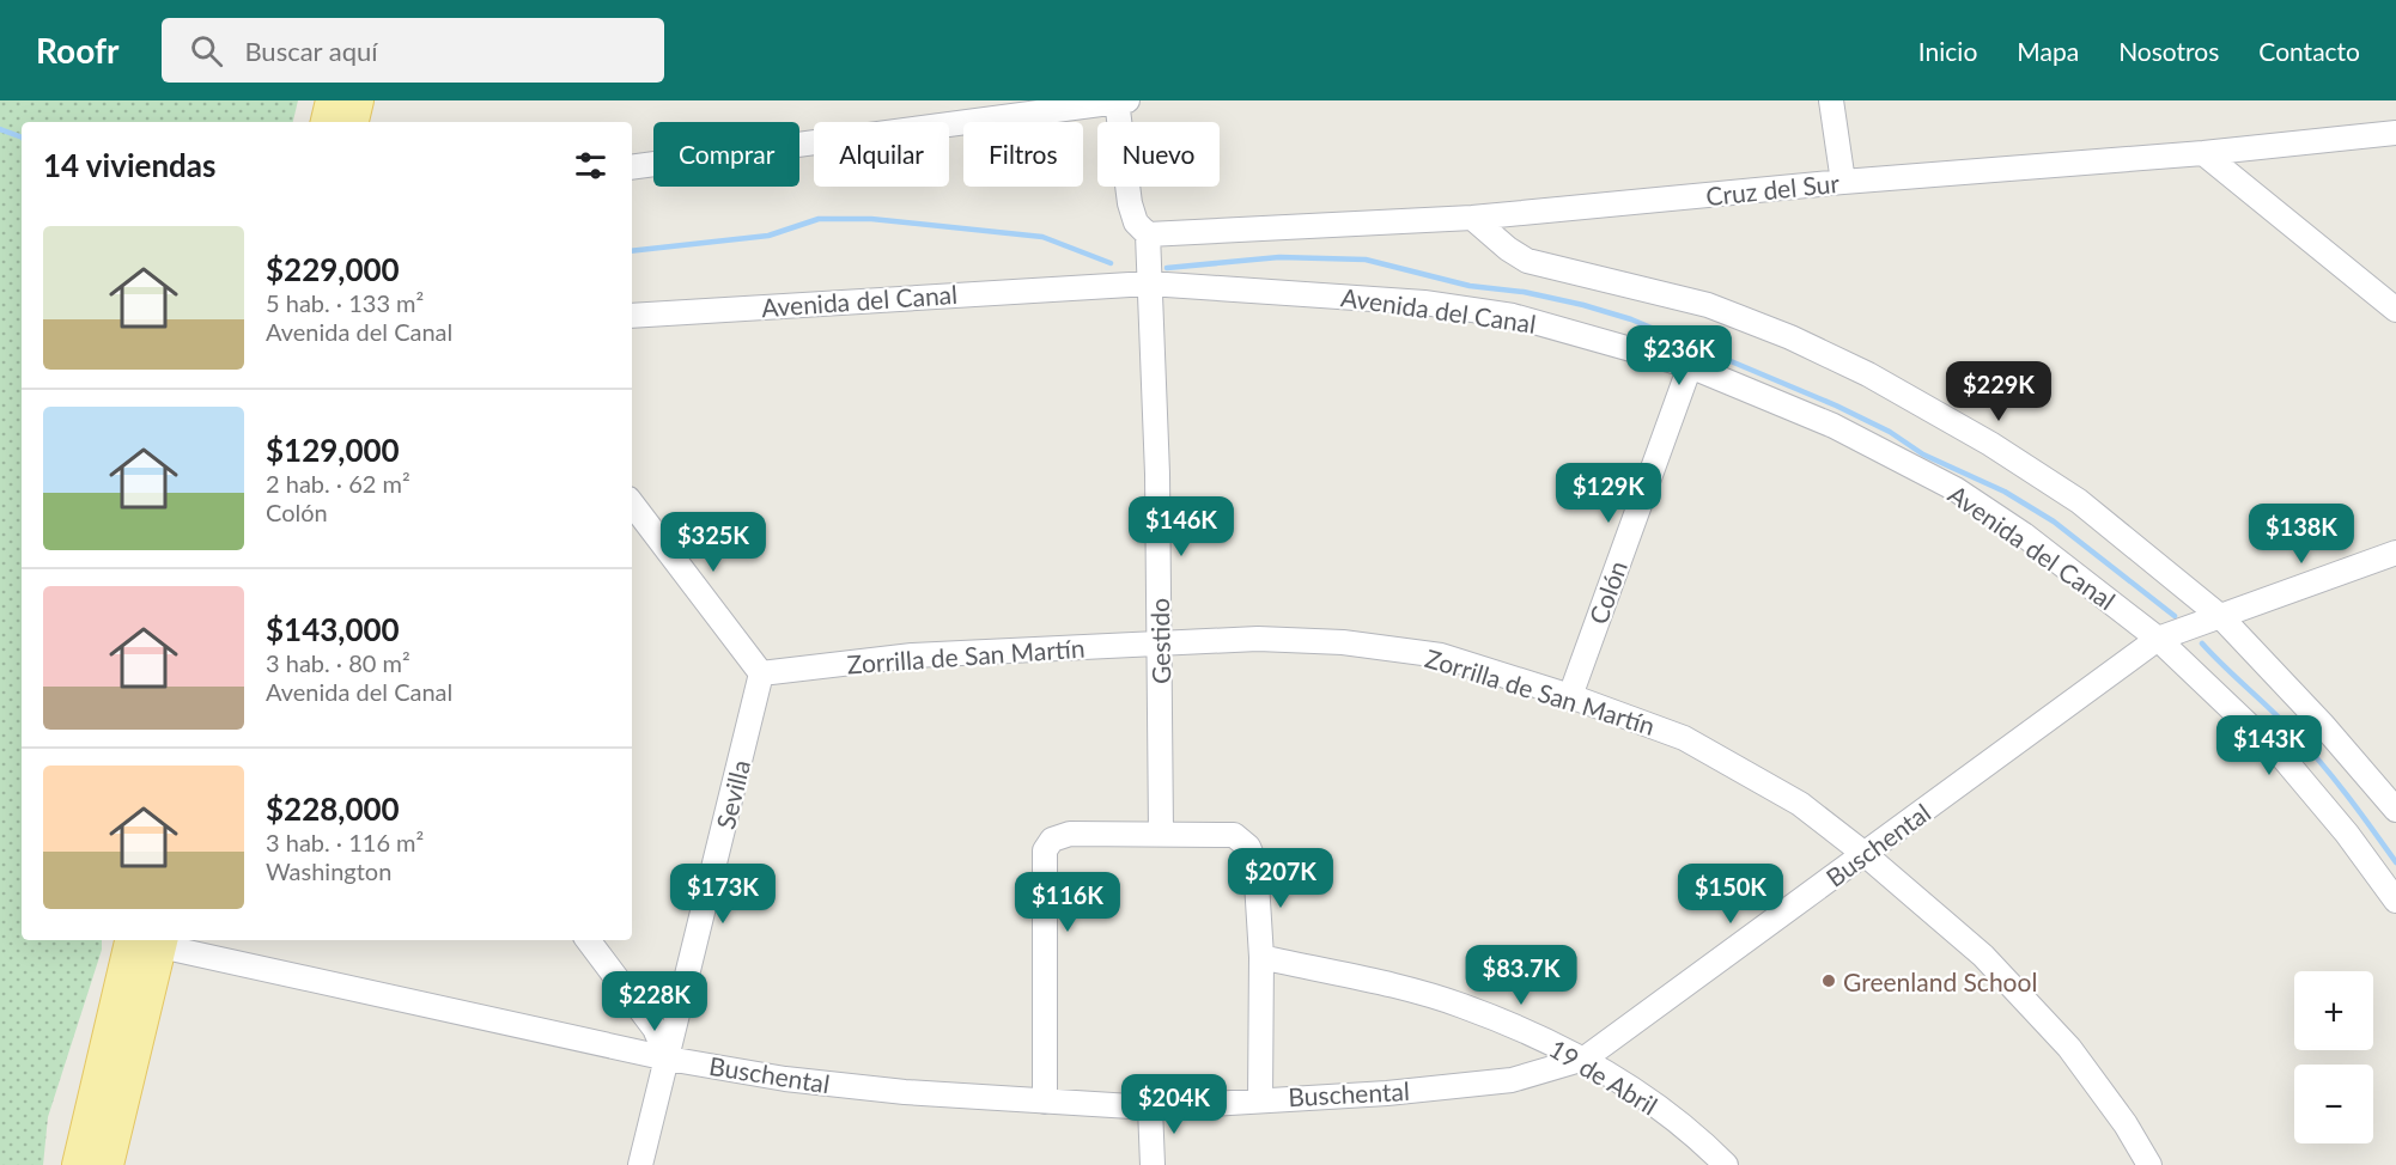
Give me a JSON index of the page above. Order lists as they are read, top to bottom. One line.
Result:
{"streets":{"street":["Cruz del Sur","Avenida del Canal","Colón","Gestido","Zorrilla de San Martín","Sevilla","Buschental","19 de Abril"]},"crossings":[["Cruz del Sur","Gestido"],["Avenida del Canal","Colón"],["Avenida del Canal","Gestido"],["Avenida del Canal","Buschental"],["Colón","Zorrilla de San Martín"],["Gestido","Zorrilla de San Martín"],["Zorrilla de San Martín","Sevilla"],["Zorrilla de San Martín","Buschental"],["Sevilla","Buschental"],["Buschental","19 de Abril"]],"places":["Greenland School"],"page":{"header":"Roofr","search":"Buscar aquí","nav":["Inicio","Mapa","Nosotros","Contacto"],"chip":["Comprar","Alquilar","Filtros","Nuevo"],"heading":"14 viviendas","list":[{"name":"$229,000","note":"5 hab. · 133 m² · Avenida del Canal"},{"name":"$129,000","note":"2 hab. · 62 m² · Colón"},{"name":"$143,000","note":"3 hab. · 80 m² · Avenida del Canal"},{"name":"$228,000","note":"3 hab. · 116 m² · Washington"}],"price":["$236K","$229K","$129K","$146K","$138K","$325K","$143K","$207K","$173K","$150K","$116K","$83.7K","$228K","$204K"],"map_buttons":["+","−"]}}
